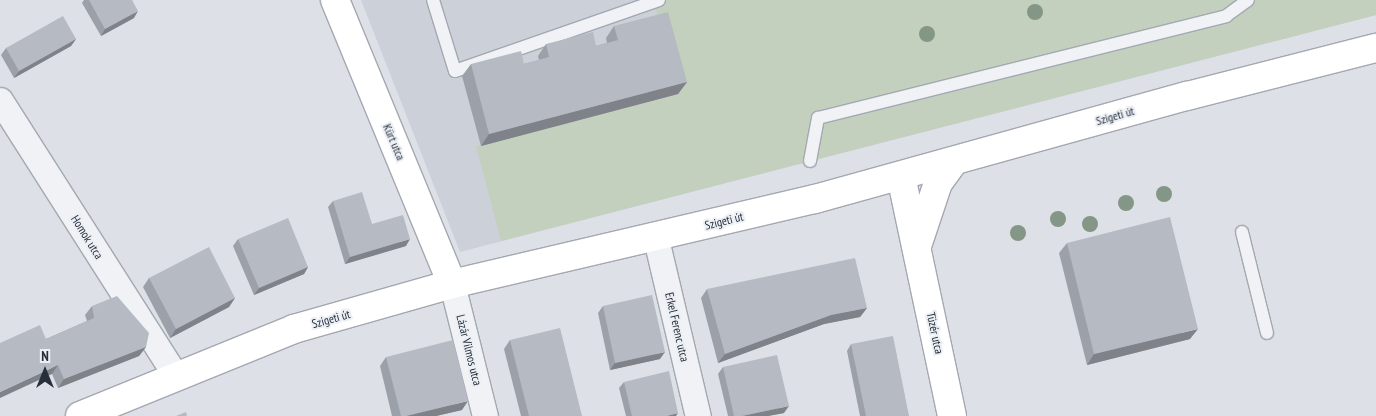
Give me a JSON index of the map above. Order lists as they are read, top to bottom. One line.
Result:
{"streets":{"street":["Szigeti út","Kürt utca","Homok utca","Erkel Ferenc utca","Tüzér utca","Lázár Vilmos utca"]},"crossings":[["Szigeti út","Kürt utca"],["Szigeti út","Homok utca"],["Szigeti út","Erkel Ferenc utca"],["Szigeti út","Tüzér utca"],["Szigeti út","Lázár Vilmos utca"],["Kürt utca","Lázár Vilmos utca"]],"north":"top"}
